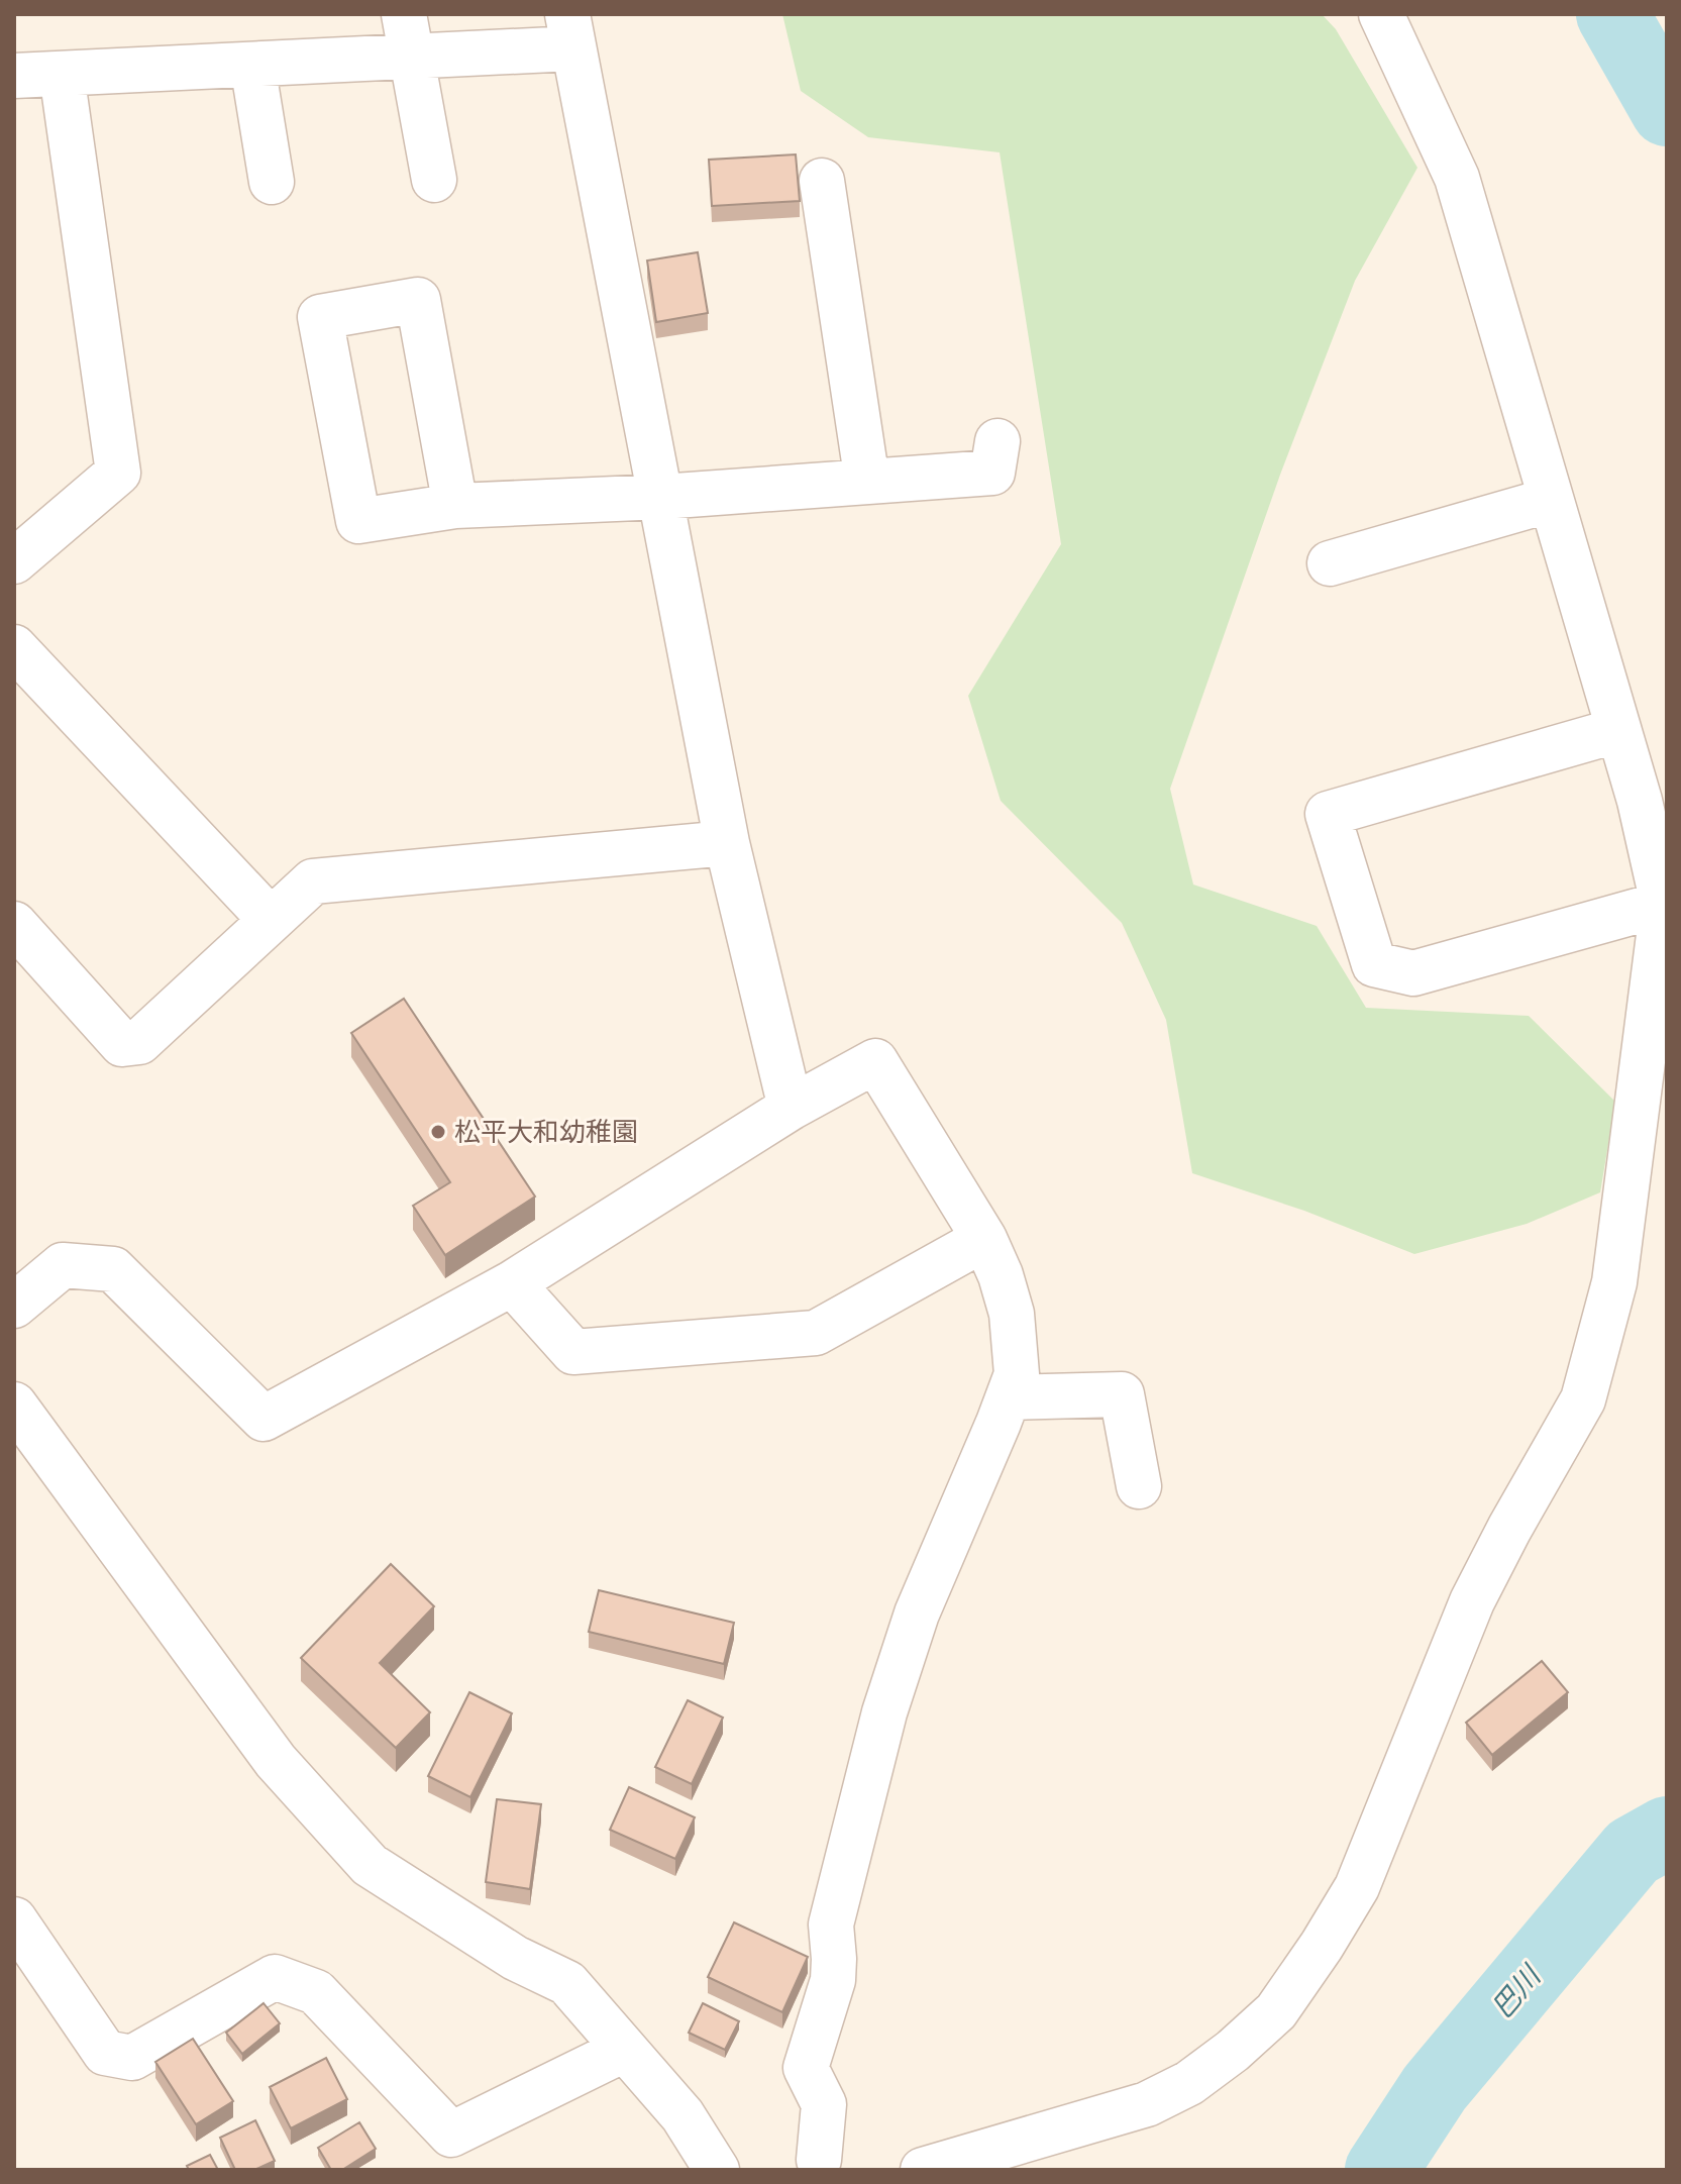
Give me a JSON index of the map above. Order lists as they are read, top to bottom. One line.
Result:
{"water":["巴川"],"places":["松平大和幼稚園"]}
